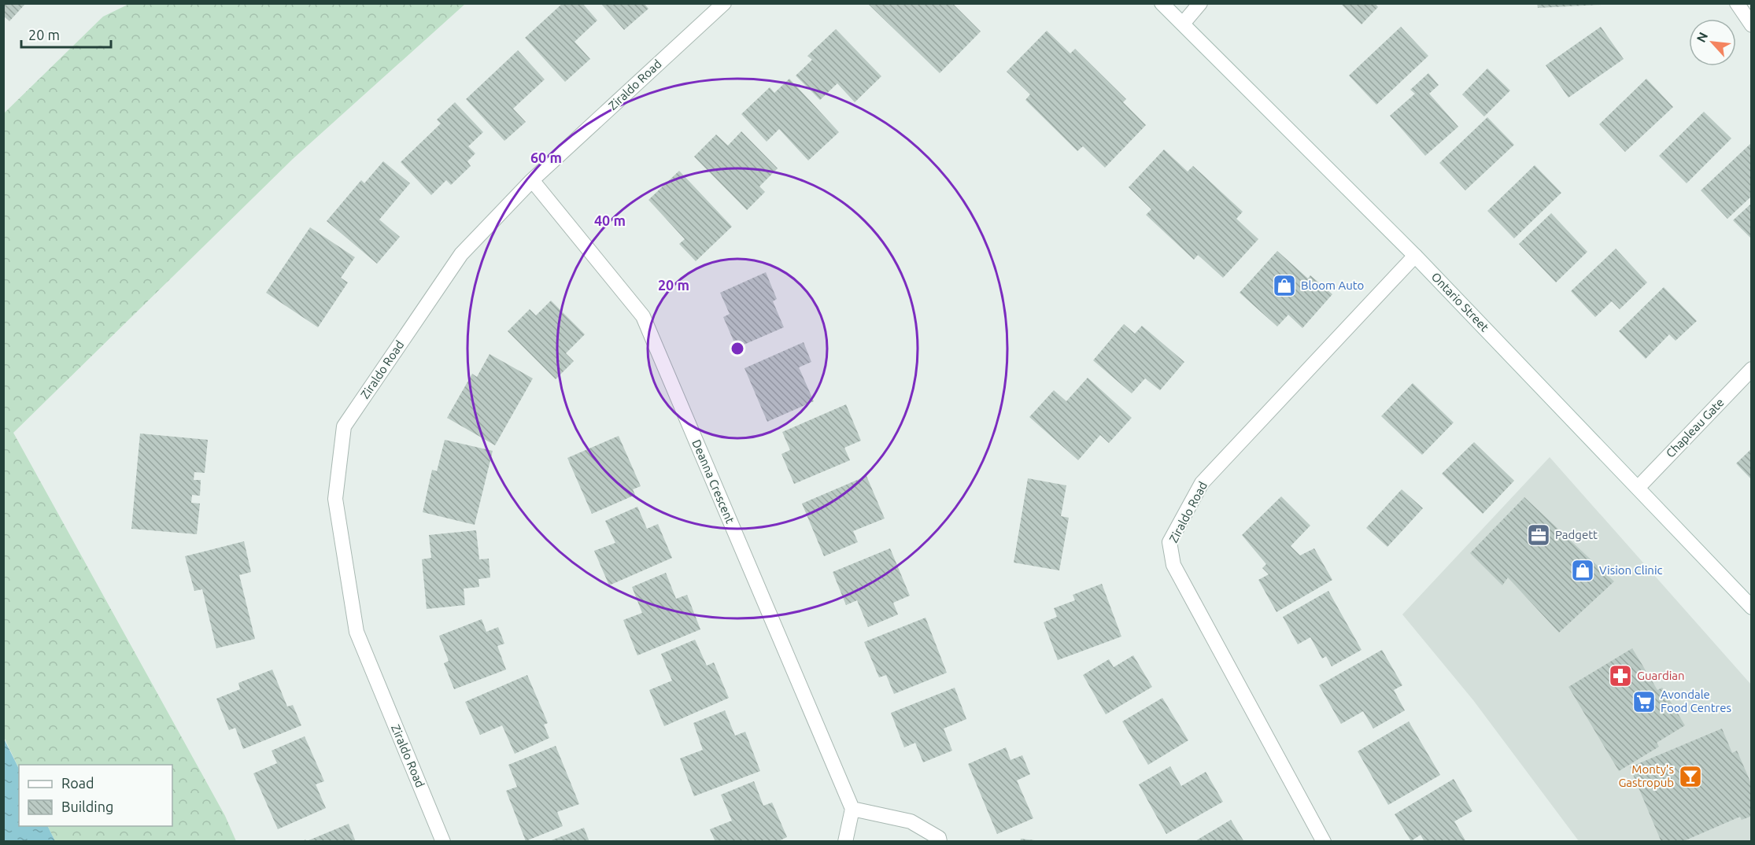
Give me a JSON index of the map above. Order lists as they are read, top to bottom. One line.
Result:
{"streets":{"street":["Ziraldo Road","Ontario Street","Chapleau Gate","Deanna Crescent"]},"crossings":[["Ziraldo Road","Ontario Street"],["Ziraldo Road","Deanna Crescent"],["Ontario Street","Chapleau Gate"]],"places":{"shop":["Bloom Auto","Vision Clinic"],"office":["Padgett"],"pharmacy":["Guardian"],"supermarket":["Avondale Food Centres"],"bar":["Monty's Gastropub"]},"legend":["Road","Building"],"scale_bar":"20 m","north":"top left","rings":["60 m","40 m","20 m"]}
